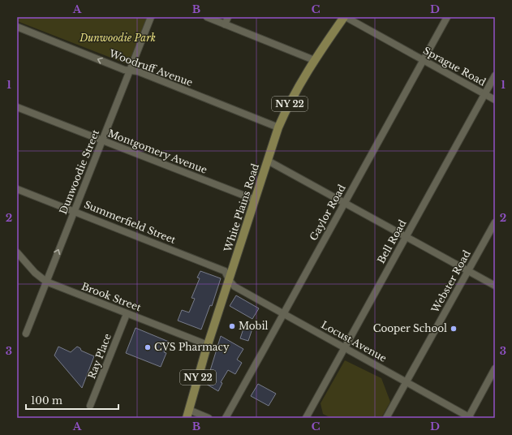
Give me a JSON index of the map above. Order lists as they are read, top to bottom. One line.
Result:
{"streets":{"main road":["NY 22","White Plains Road"],"street":["Sprague Road","Woodruff Avenue","Montgomery Avenue","Dunwoodie Street","Gaylor Road","Summerfield Street","Bell Road","Webster Road","Brook Street","Locust Avenue","Ray Place"]},"crossings":[["Sprague Road","White Plains Road"],["Sprague Road","Gaylor Road"],["Sprague Road","Bell Road"],["Woodruff Avenue","Dunwoodie Street"],["Woodruff Avenue","White Plains Road"],["Montgomery Avenue","Dunwoodie Street"],["Montgomery Avenue","White Plains Road"],["Dunwoodie Street","Summerfield Street"],["Dunwoodie Street","Brook Street"],["White Plains Road","Summerfield Street"],["White Plains Road","Brook Street"],["White Plains Road","Locust Avenue"],["Gaylor Road","Locust Avenue"],["Summerfield Street","Locust Avenue"],["Bell Road","Locust Avenue"],["Webster Road","Locust Avenue"],["Brook Street","Ray Place"]],"one_way":["Woodruff Avenue"],"parks":["Dunwoodie Park"],"places":["Mobil","Cooper School","CVS Pharmacy"],"scale_bar":"100 m","grid":{"columns":["A","B","C","D"],"rows":["1","2","3"]}}
